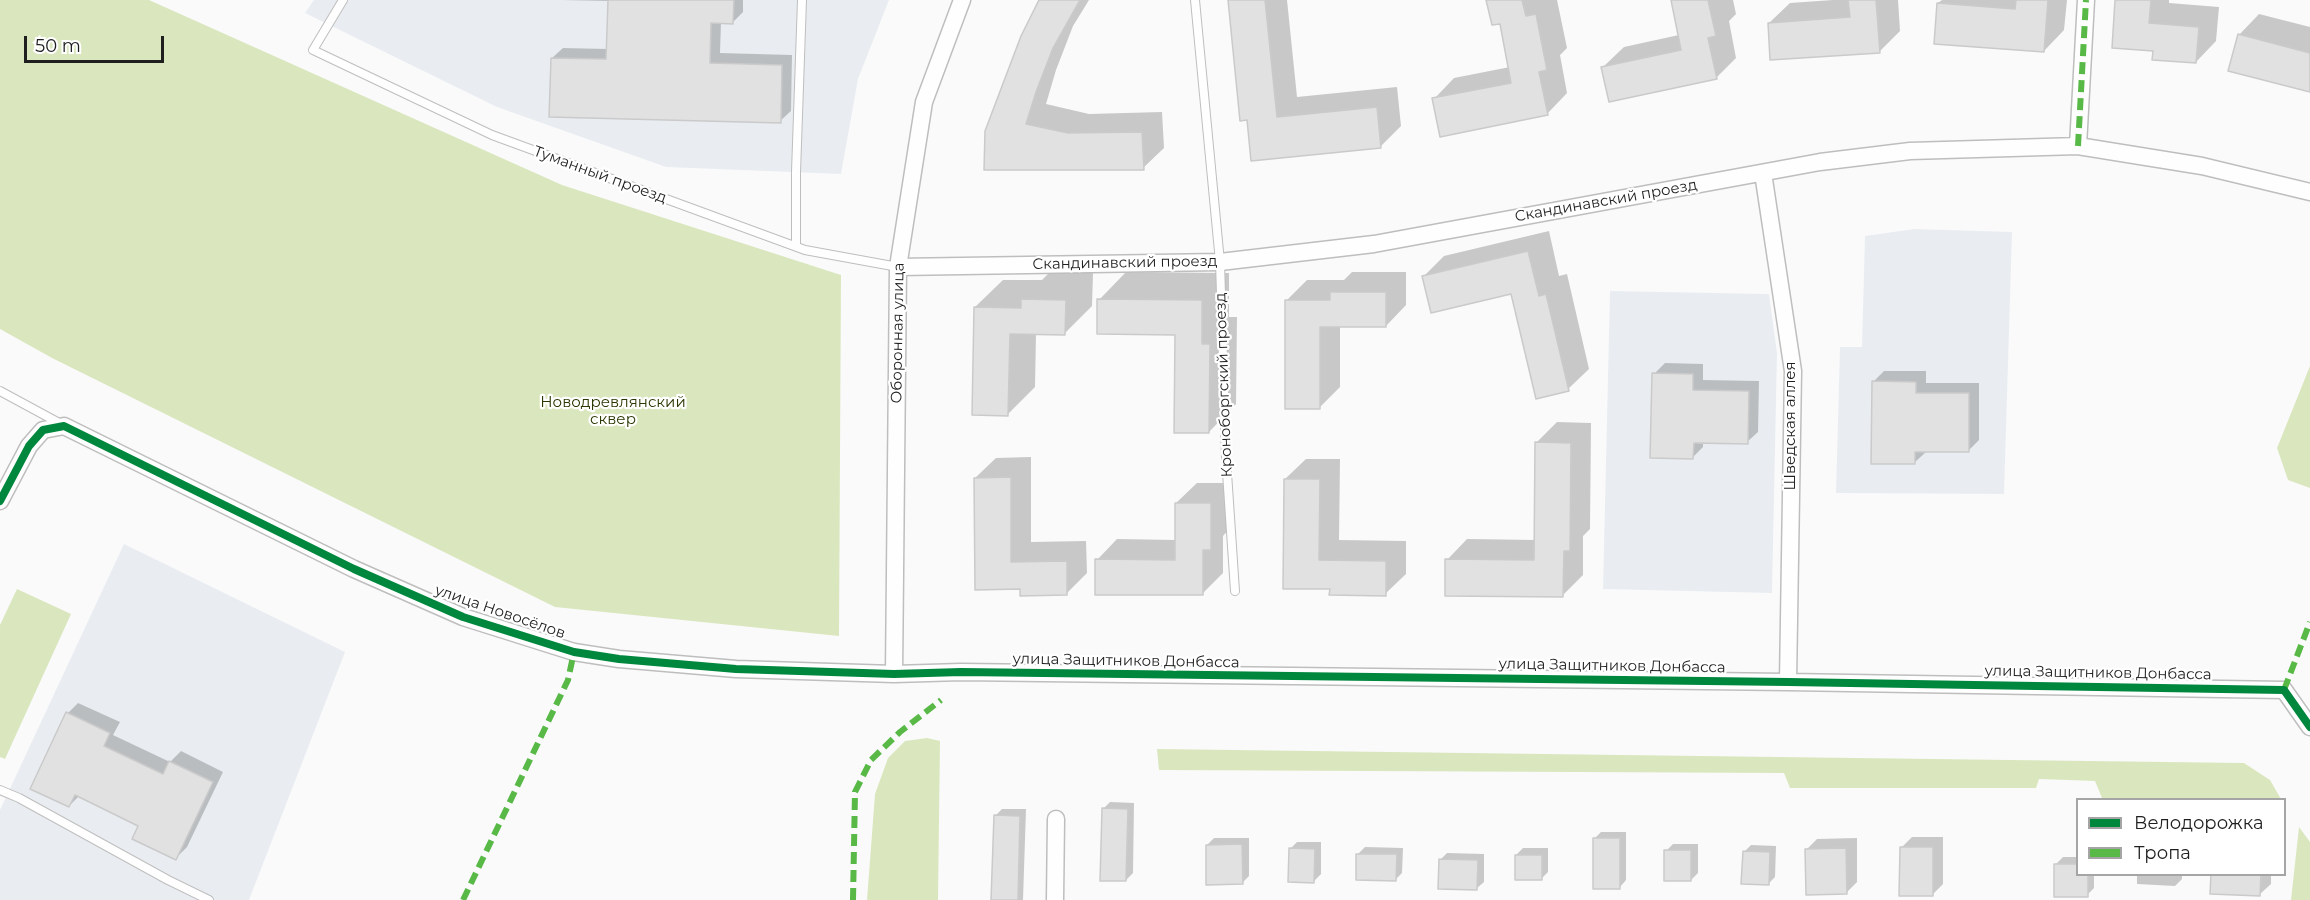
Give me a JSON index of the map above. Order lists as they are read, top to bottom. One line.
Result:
{"streets":{"street":["Скандинавский проезд","Оборонная улица","Шведская аллея","улица Новосёлов","улица Защитников Донбасса"],"lane":["Туманный проезд","Кроноборгский проезд"]},"crossings":[["Туманный проезд","Скандинавский проезд"],["Туманный проезд","Оборонная улица"],["Скандинавский проезд","Оборонная улица"],["Скандинавский проезд","Кроноборгский проезд"],["Скандинавский проезд","Шведская аллея"],["Оборонная улица","улица Новосёлов"],["Оборонная улица","улица Защитников Донбасса"],["Шведская аллея","улица Защитников Донбасса"],["улица Новосёлов","улица Защитников Донбасса"]],"parks":["Новодревлянский сквер"],"legend":["Велодорожка","Тропа"],"scale_bar":"50 m"}
